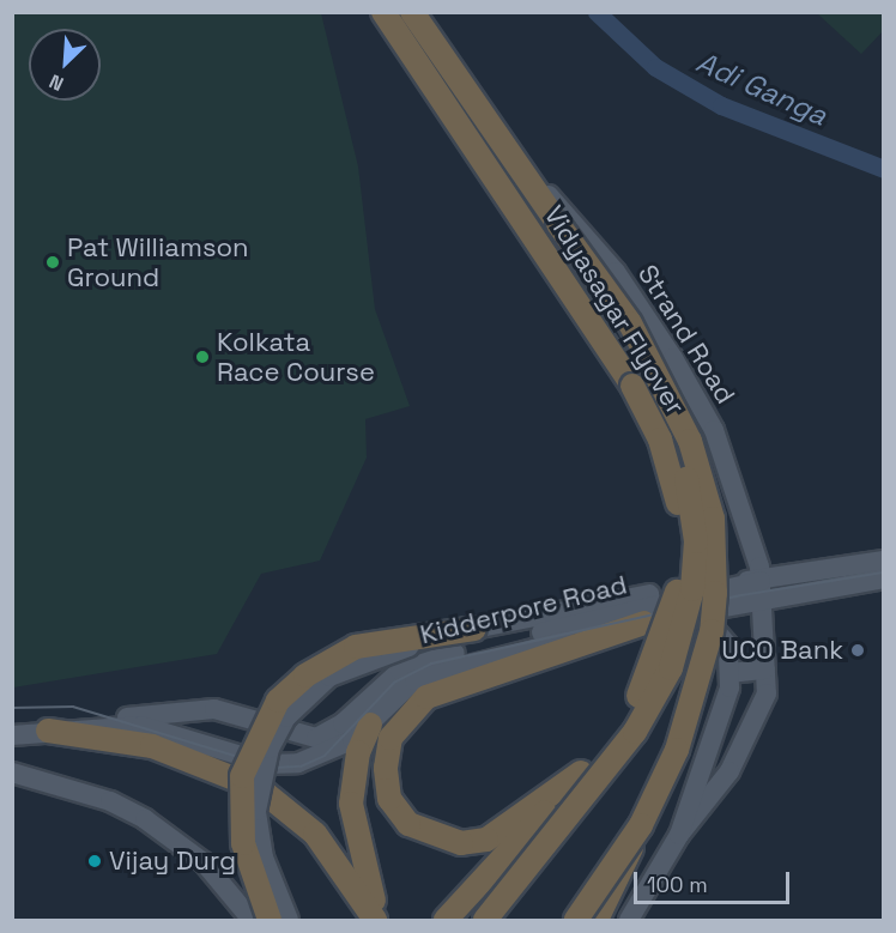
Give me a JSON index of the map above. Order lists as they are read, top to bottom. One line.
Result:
{"streets":{"highway":["Vidyasagar Flyover"],"main road":["Strand Road","Kidderpore Road"]},"crossings":[["Vidyasagar Flyover","Strand Road"],["Strand Road","Kidderpore Road"]],"water":["Adi Ganga"],"places":["Pat Williamson Ground","Kolkata Race Course","UCO Bank","Vijay Durg"],"scale_bar":"100 m","north":"bottom left"}
